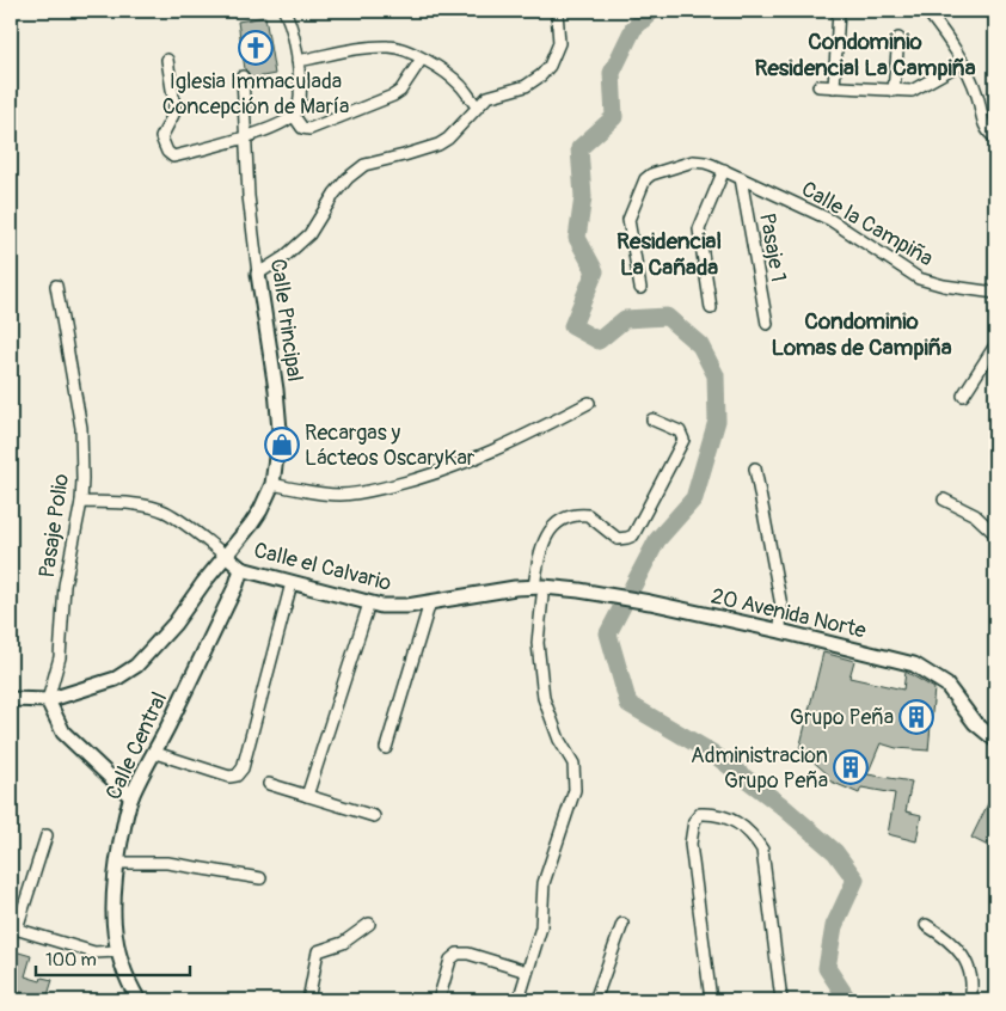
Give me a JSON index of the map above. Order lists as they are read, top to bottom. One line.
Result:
{"streets":{"street":["Calle la Campiña","Pasaje 1","Calle Principal","Pasaje Polio","Calle el Calvario","20 Avenida Norte","Calle Central"]},"crossings":[["Calle la Campiña","Pasaje 1"],["Calle Principal","Calle el Calvario"],["Pasaje Polio","Calle el Calvario"],["Calle el Calvario","20 Avenida Norte"],["Calle el Calvario","Calle Central"]],"districts":["Condominio Residencial La Campiña","Residencial La Cañada","Condominio Lomas de Campiña"],"places":{"church":["Iglesia Immaculada Concepción de María"],"shop":["Recargas y Lácteos OscaryKar"],"building":["Grupo Peña","Administracion Grupo Peña"]},"scale_bar":"100 m"}
